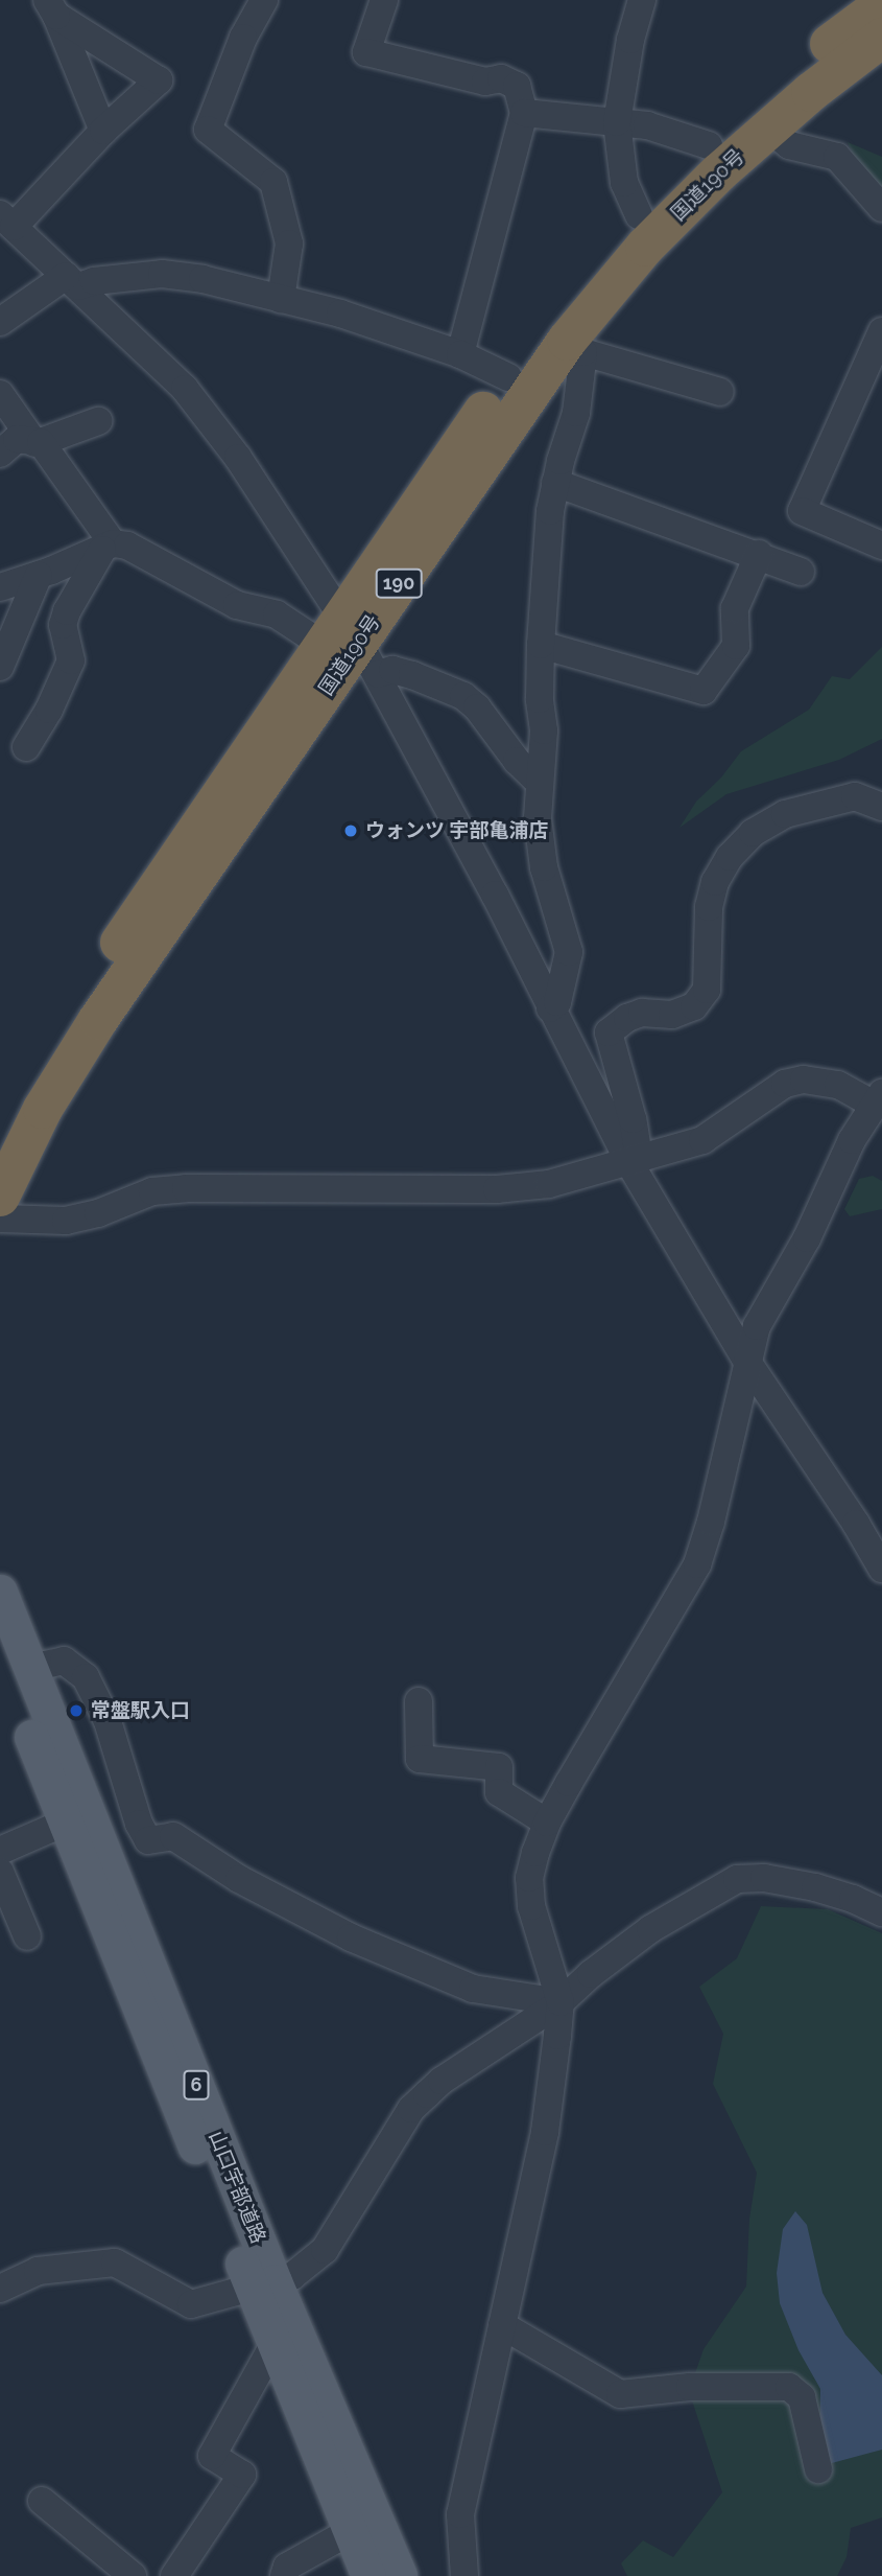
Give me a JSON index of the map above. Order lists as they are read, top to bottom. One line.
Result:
{"streets":{"highway":["国道190号","190"],"main road":["6","山口宇部道路"]},"places":["ウォンツ 宇部亀浦店","常盤駅入口"]}
